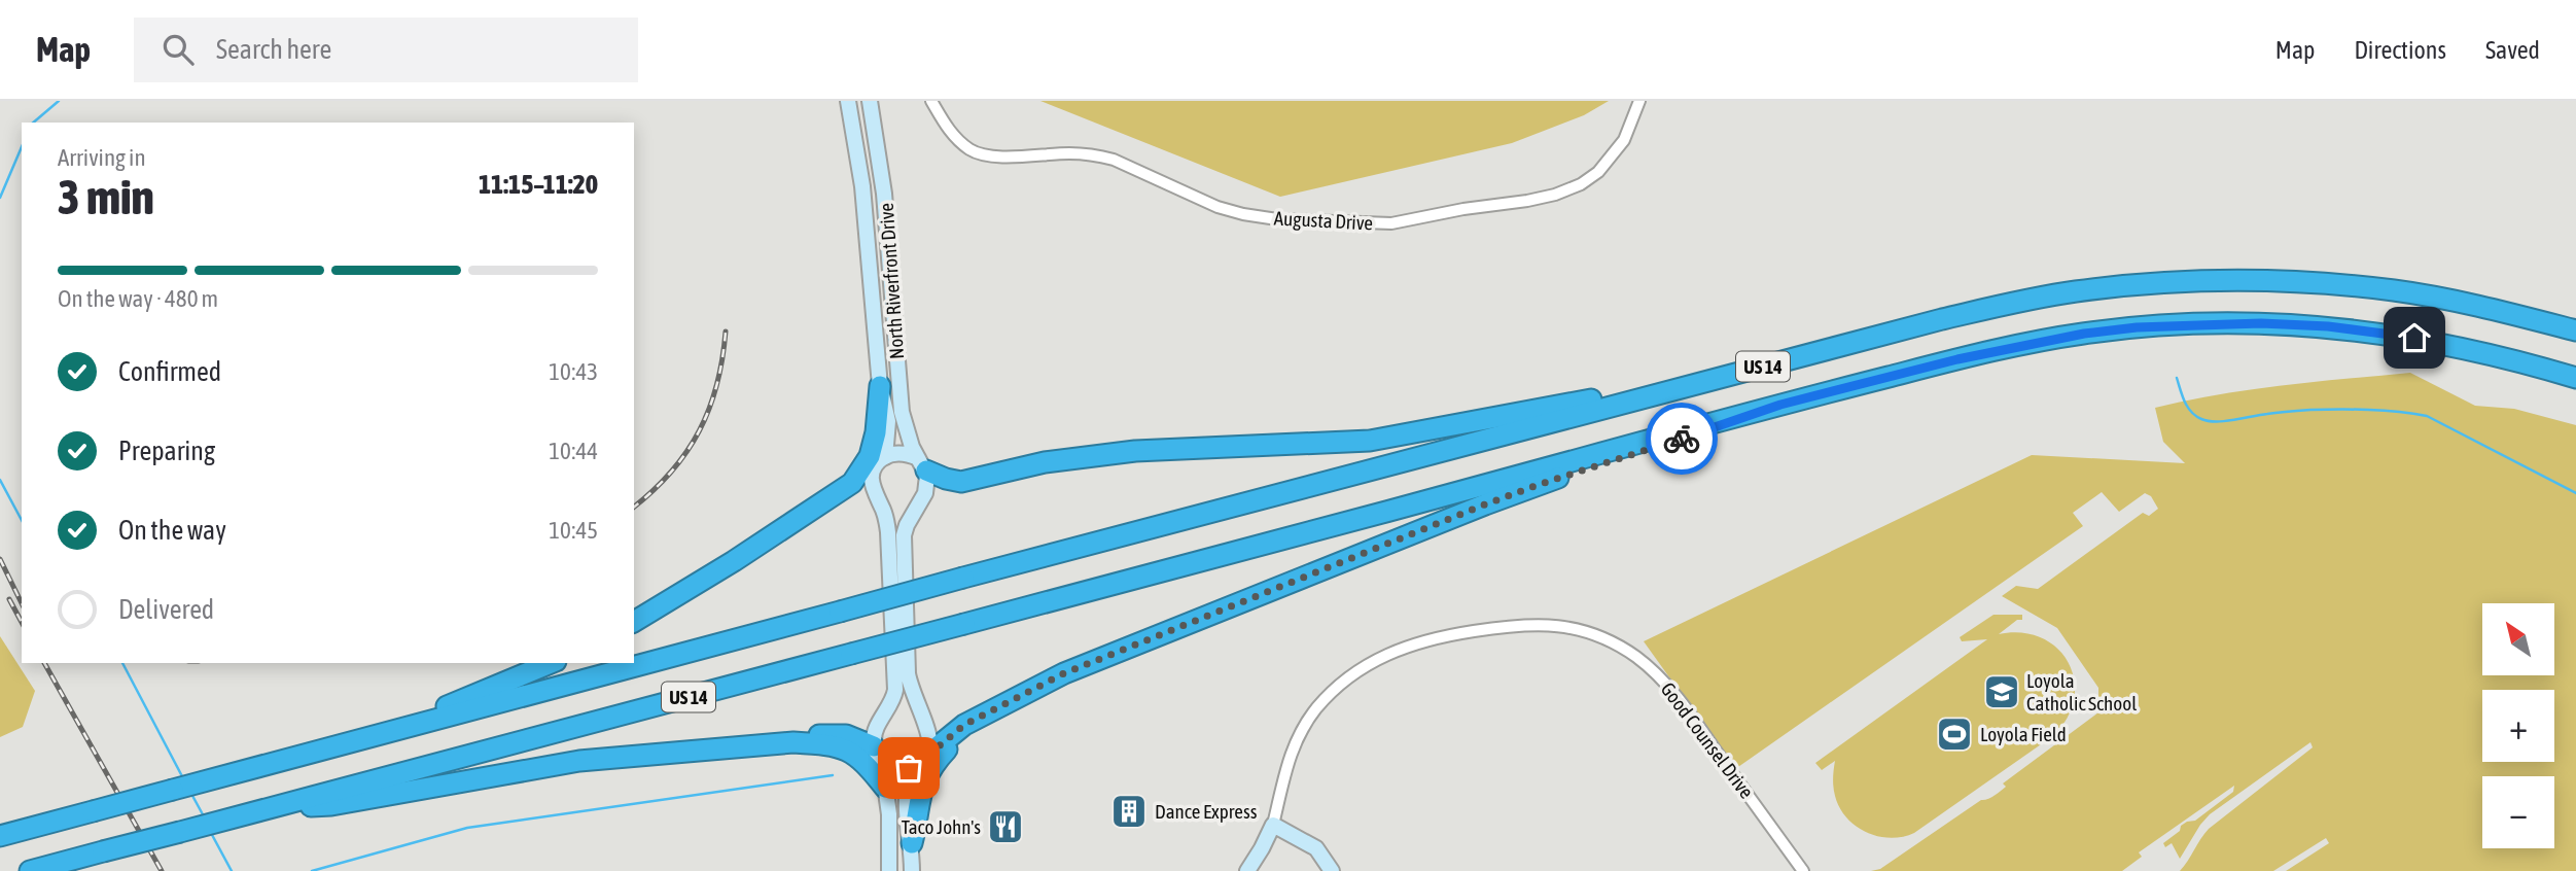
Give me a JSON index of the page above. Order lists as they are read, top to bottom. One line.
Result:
{"streets":{"highway":["US 14"],"main road":["North Riverfront Drive","Good Counsel Drive"],"street":["Augusta Drive"]},"places":{"school or university":["Loyola Catholic School"],"sports":["Loyola Field"],"building":["Dance Express"],"restaurant":["Taco John's"]},"north":"top left","page":{"header":"Map","search":"Search here","nav":["Map","Directions","Saved"],"heading":["3 min","Arriving in","11:15–11:20"],"bar":"On the way · 480 m","list":[["Confirmed","10:43"],["Preparing","10:44"],["On the way","10:45"],"Delivered"],"map_buttons":["+","−"]}}
